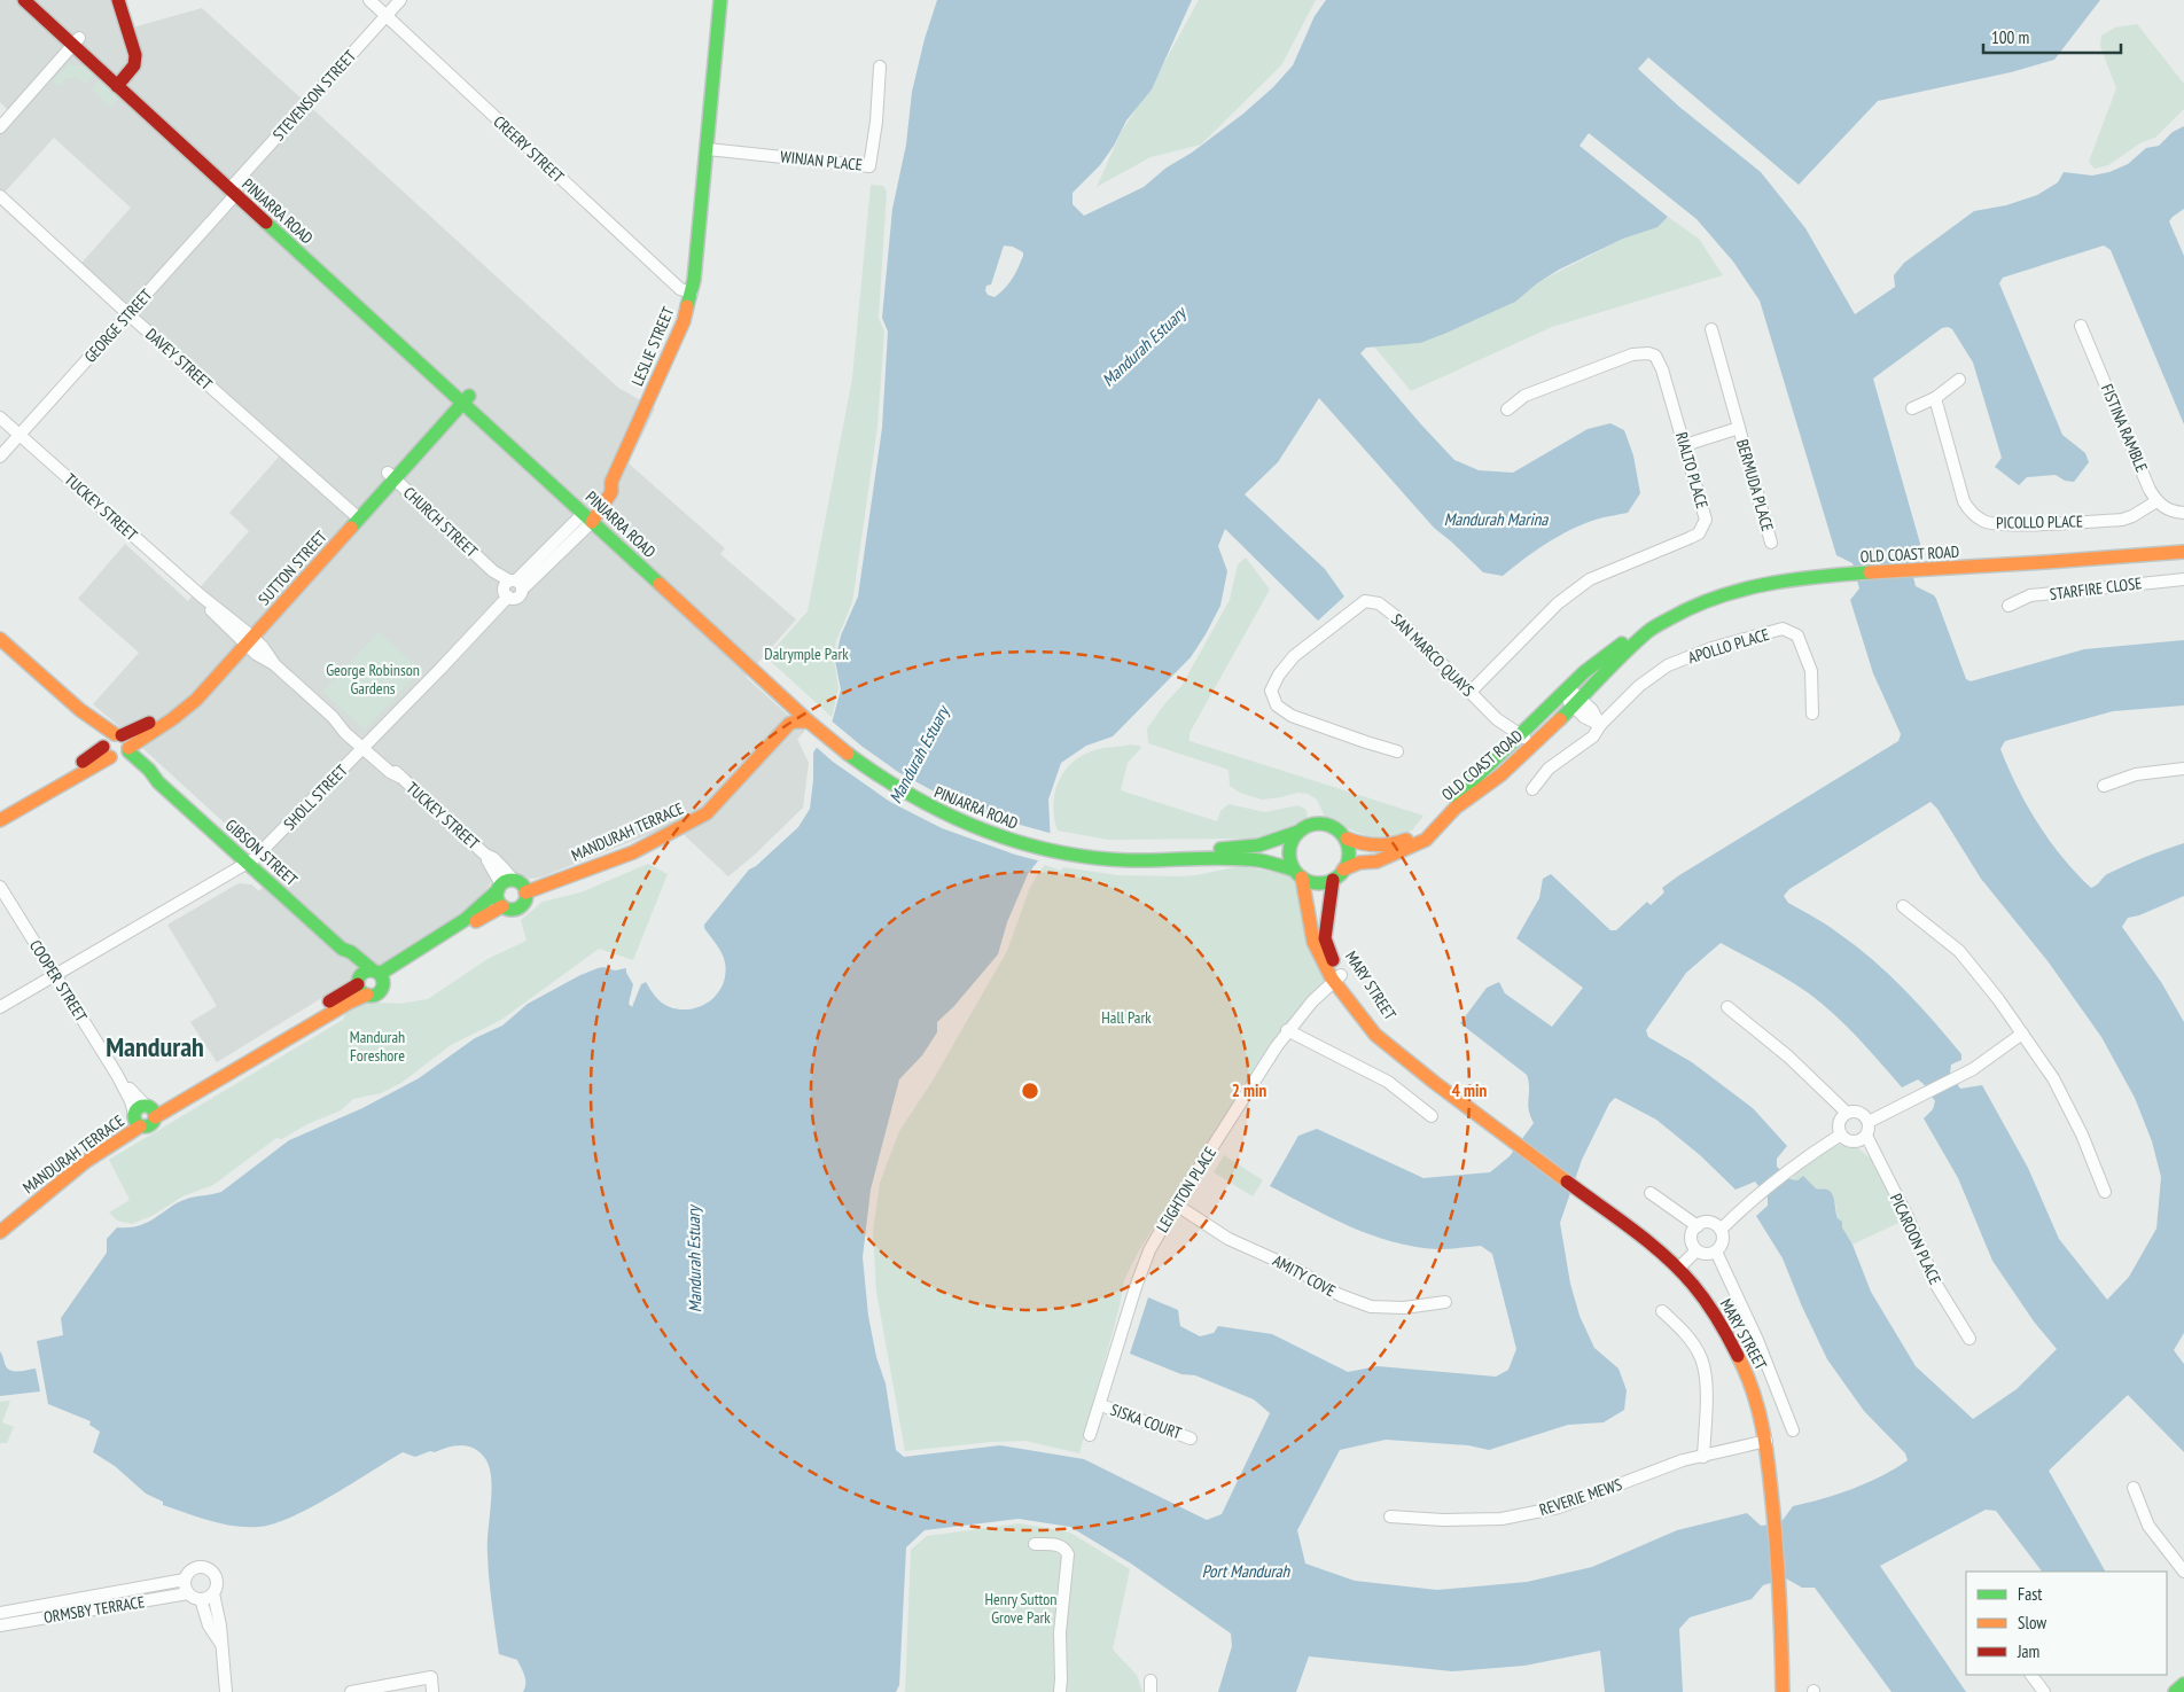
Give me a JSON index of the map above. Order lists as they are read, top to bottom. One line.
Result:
{"streets":{"main road":["PINJARRA ROAD","LESLIE STREET","OLD COAST ROAD","SUTTON STREET","MANDURAH TERRACE","GIBSON STREET","MARY STREET"],"street":["STEVENSON STREET","CREERY STREET","WINJAN PLACE","GEORGE STREET","DAVEY STREET","FISTINA RAMBLE","RIALTO PLACE","BERMUDA PLACE","TUCKEY STREET","CHURCH STREET","PICOLLO PLACE","STARFIRE CLOSE","APOLLO PLACE","SAN MARCO QUAYS","SHOLL STREET","COOPER STREET","LEIGHTON PLACE","PICAROON PLACE","AMITY COVE","SISKA COURT","REVERIE MEWS","ORMSBY TERRACE"]},"crossings":[["STEVENSON STREET","CREERY STREET"],["STEVENSON STREET","PINJARRA ROAD"],["STEVENSON STREET","GEORGE STREET"],["CREERY STREET","LESLIE STREET"],["WINJAN PLACE","LESLIE STREET"],["PINJARRA ROAD","GEORGE STREET"],["PINJARRA ROAD","LESLIE STREET"],["PINJARRA ROAD","OLD COAST ROAD"],["PINJARRA ROAD","SUTTON STREET"],["PINJARRA ROAD","SHOLL STREET"],["PINJARRA ROAD","MANDURAH TERRACE"],["PINJARRA ROAD","MARY STREET"],["GEORGE STREET","DAVEY STREET"],["GEORGE STREET","TUCKEY STREET"],["LESLIE STREET","SHOLL STREET"],["DAVEY STREET","SUTTON STREET"],["FISTINA RAMBLE","PICOLLO PLACE"],["RIALTO PLACE","BERMUDA PLACE"],["RIALTO PLACE","SAN MARCO QUAYS"],["TUCKEY STREET","SUTTON STREET"],["TUCKEY STREET","SHOLL STREET"],["TUCKEY STREET","MANDURAH TERRACE"],["CHURCH STREET","SUTTON STREET"],["CHURCH STREET","SHOLL STREET"],["OLD COAST ROAD","SAN MARCO QUAYS"],["OLD COAST ROAD","MARY STREET"],["SUTTON STREET","GIBSON STREET"],["SHOLL STREET","GIBSON STREET"],["SHOLL STREET","COOPER STREET"],["MANDURAH TERRACE","COOPER STREET"],["MARY STREET","LEIGHTON PLACE"],["MARY STREET","REVERIE MEWS"],["LEIGHTON PLACE","AMITY COVE"],["LEIGHTON PLACE","SISKA COURT"]],"districts":["Mandurah"],"water":["Mandurah Estuary","Mandurah Marina","Port Mandurah"],"parks":["Dalrymple Park","George Robinson Gardens","Hall Park","Mandurah Foreshore","Henry Sutton Grove Park"],"legend":["Fast","Slow","Jam"],"scale_bar":"100 m","rings":["2 min","4 min"]}
